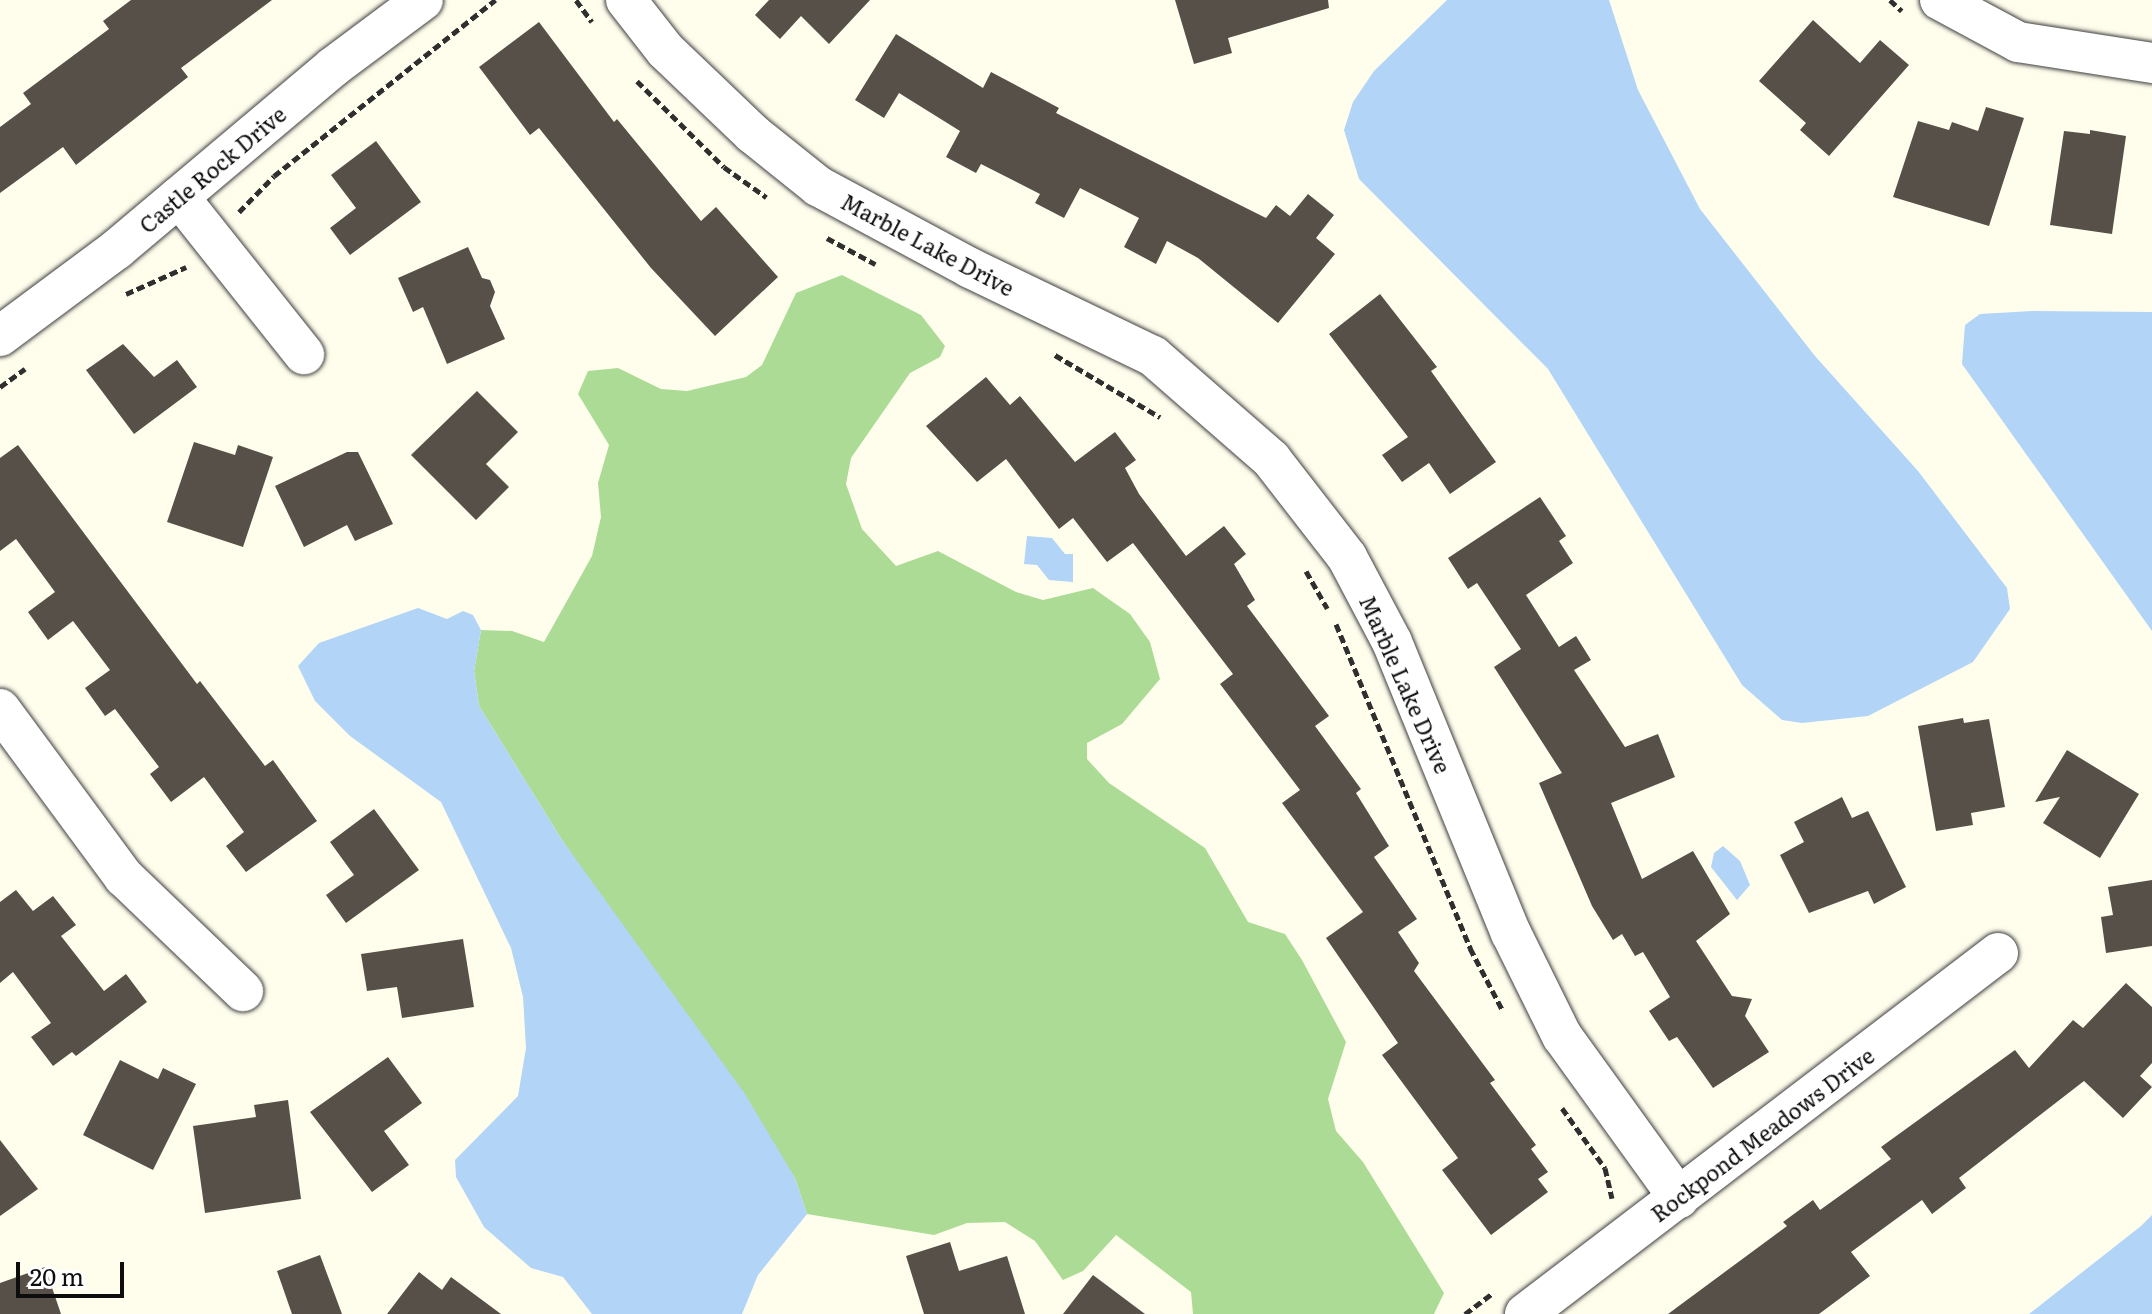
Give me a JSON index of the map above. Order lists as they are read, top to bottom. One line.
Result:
{"streets":{"street":["Castle Rock Drive","Marble Lake Drive","Rockpond Meadows Drive"]},"crossings":[["Marble Lake Drive","Rockpond Meadows Drive"]],"scale_bar":"20 m"}
